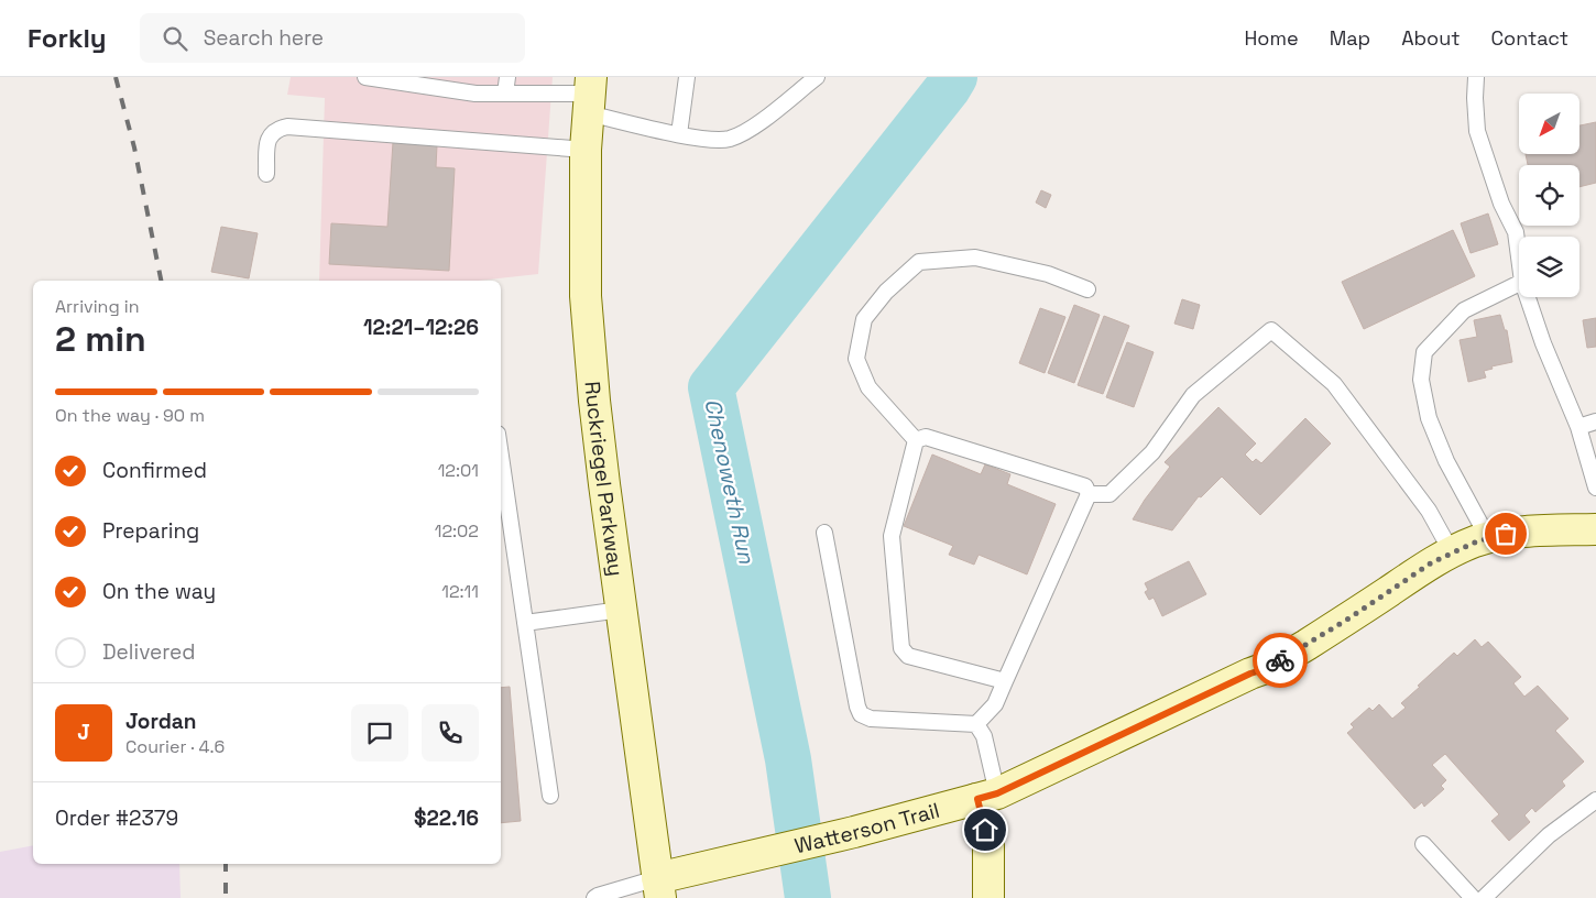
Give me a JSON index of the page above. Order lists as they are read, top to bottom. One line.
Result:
{"streets":{"main road":["Ruckriegel Parkway","Watterson Trail"]},"crossings":[["Ruckriegel Parkway","Watterson Trail"]],"water":["Chenoweth Run"],"north":"bottom left","page":{"header":"Forkly","search":"Search here","nav":["Home","Map","About","Contact"],"heading":["2 min","Arriving in","12:21–12:26"],"panel":["Jordan","Courier · 4.6","Order #2379","$22.16"],"bar":"On the way · 90 m","list":[["Confirmed","12:01"],["Preparing","12:02"],["On the way","12:11"],"Delivered"],"round":"J"}}
